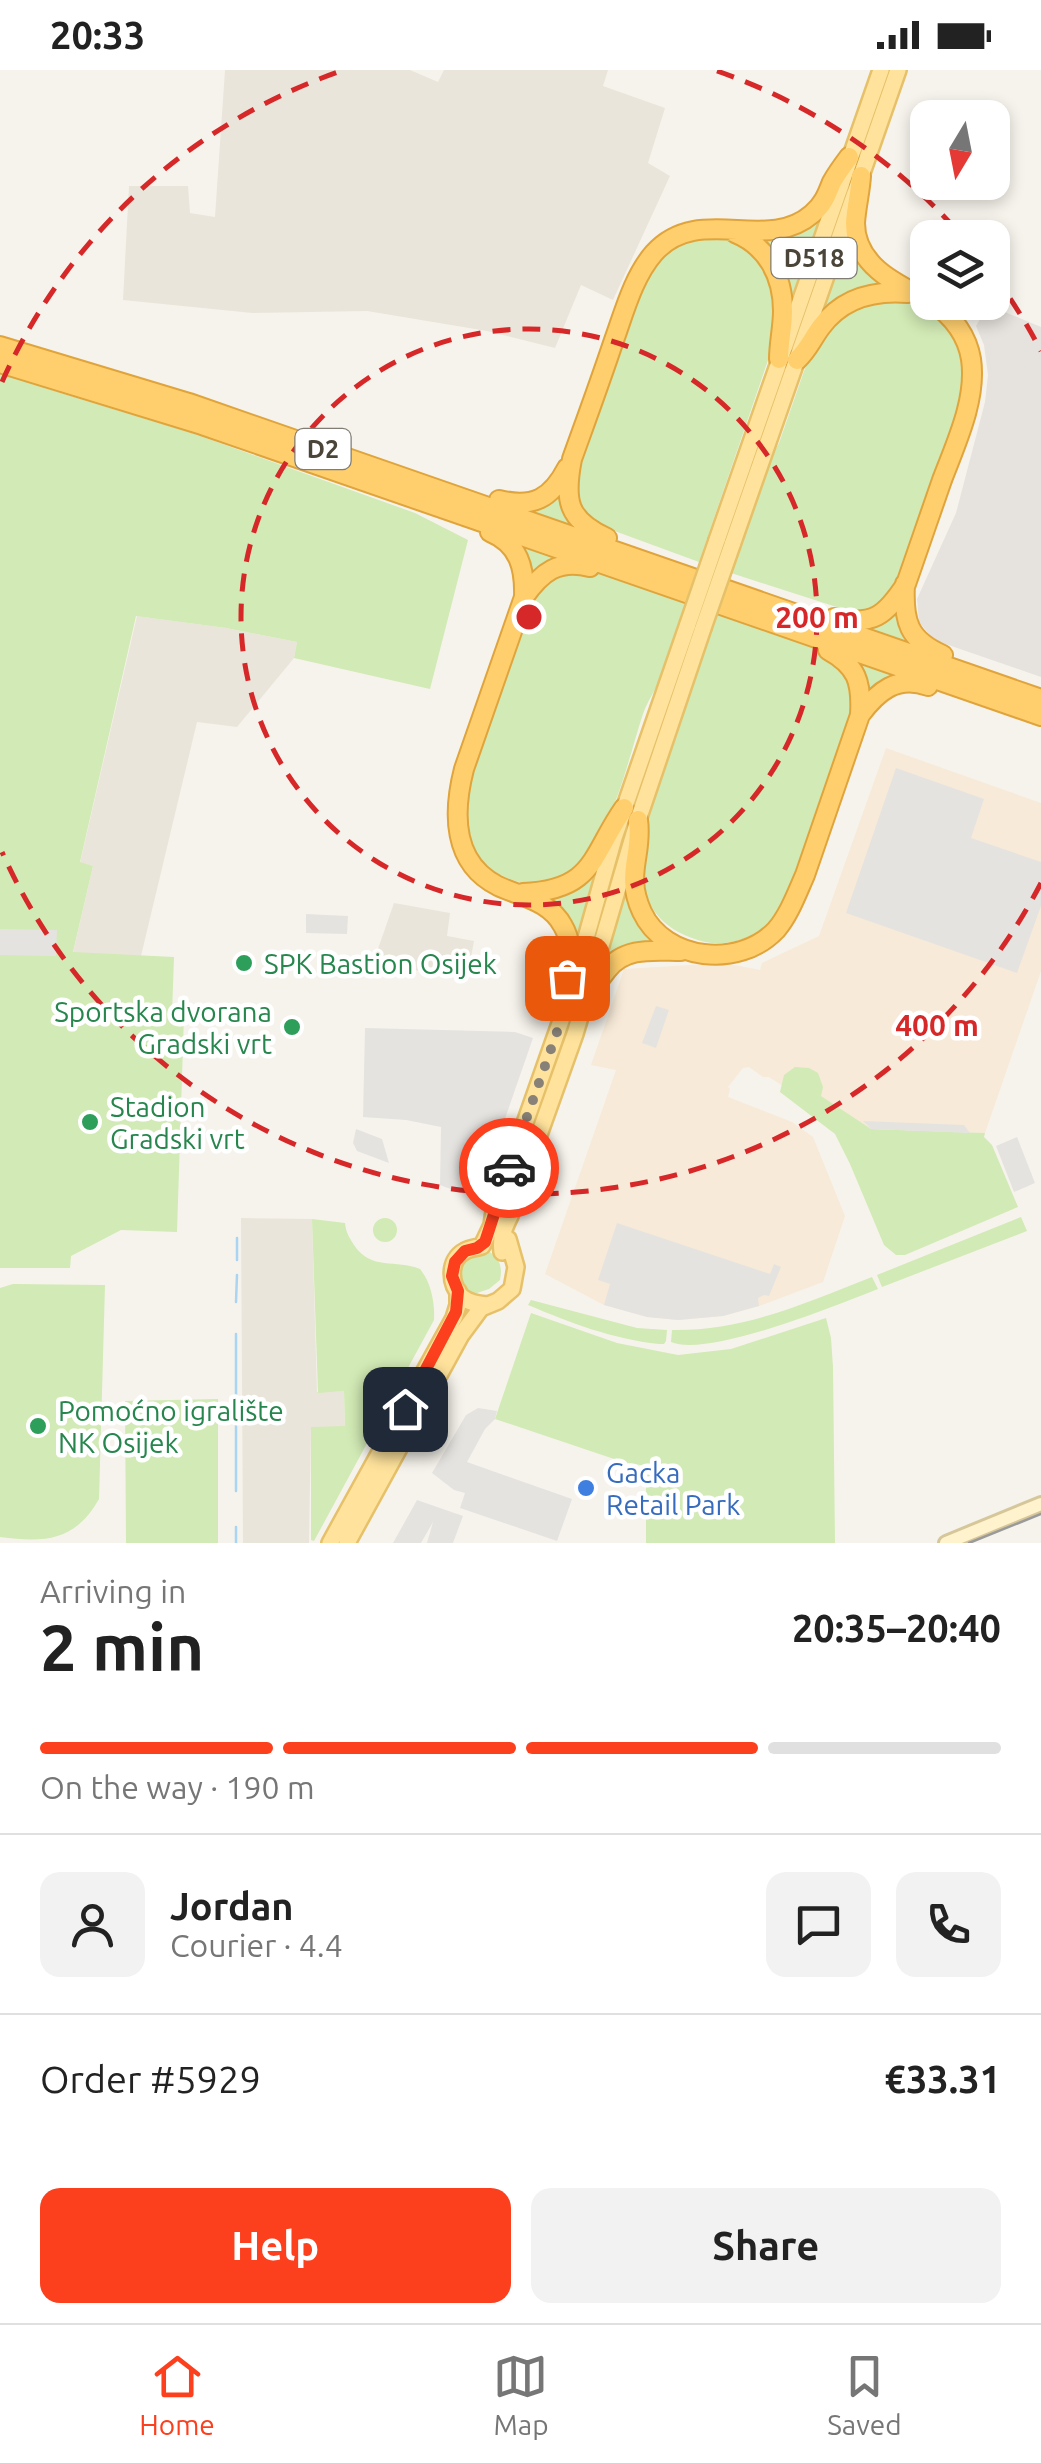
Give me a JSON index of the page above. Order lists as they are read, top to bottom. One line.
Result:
{"streets":{"highway":["D2"],"main road":["D518"]},"places":["SPK Bastion Osijek","Sportska dvorana Gradski vrt","Stadion Gradski vrt","Pomoćno igralište NK Osijek","Gacka Retail Park"],"north":"bottom","page":{"status":"20:33","heading":["2 min","Arriving in","20:35–20:40"],"panel":["Jordan","Courier · 4.4","Order #5929","€33.31"],"bar":"On the way · 190 m","buttons":["Help","Share"],"tabs":["Home","Map","Saved"]},"rings":["200 m","400 m"]}
